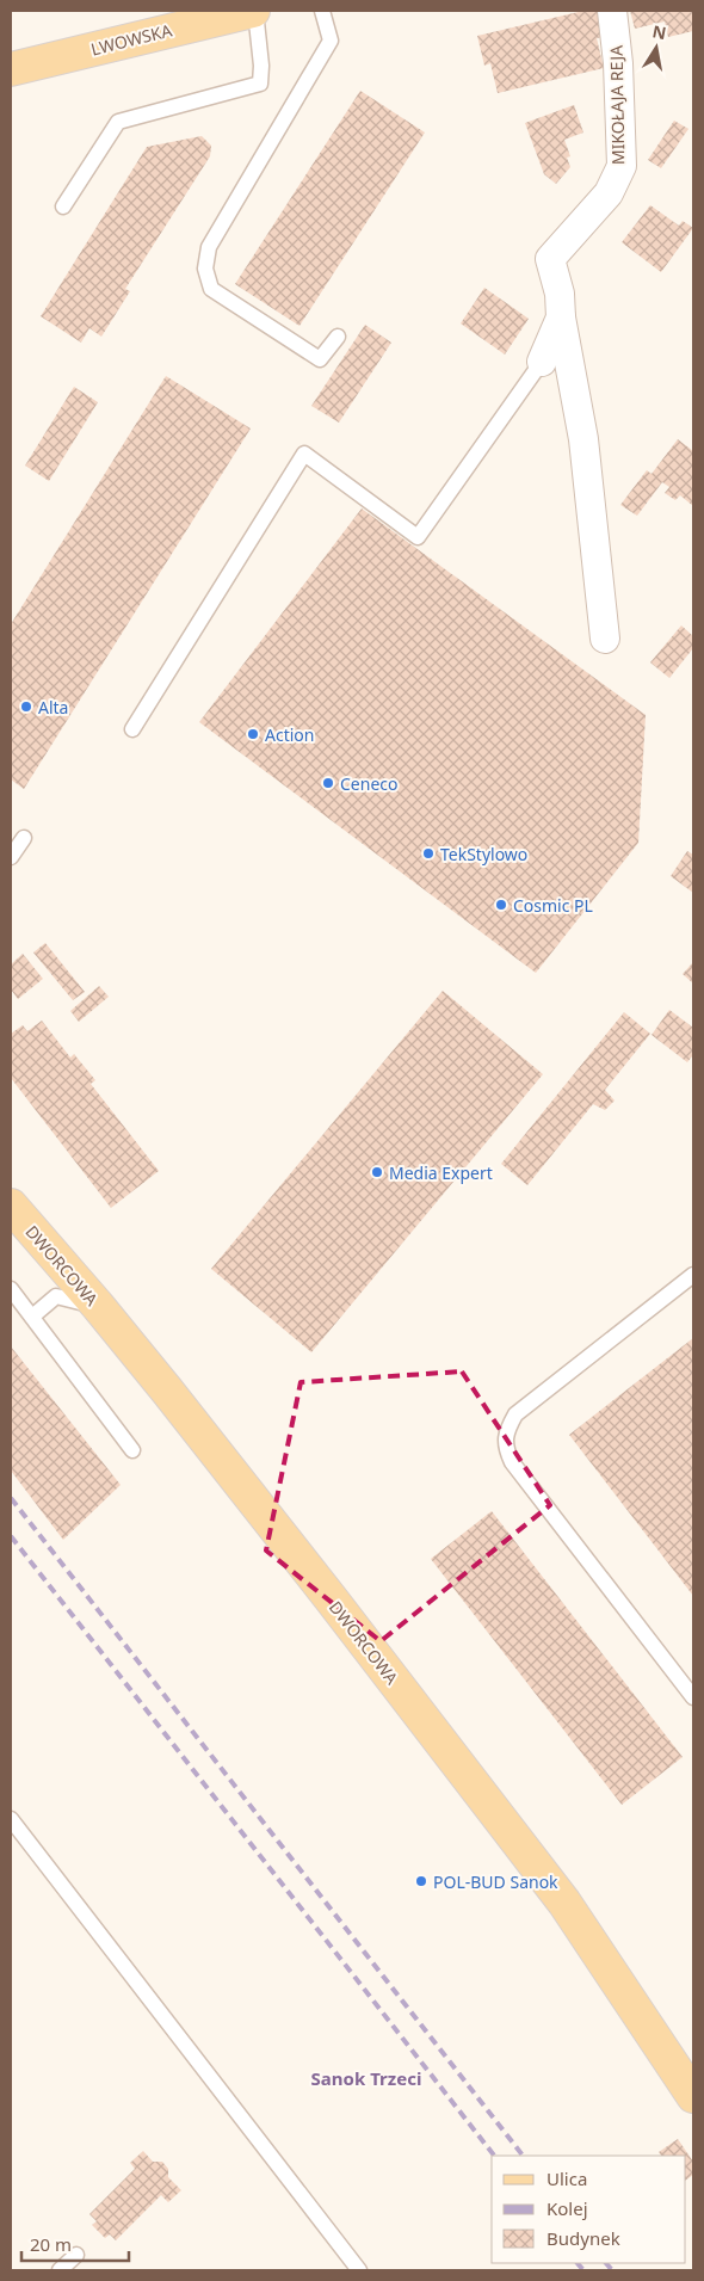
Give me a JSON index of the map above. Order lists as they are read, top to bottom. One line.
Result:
{"streets":{"main road":["LWOWSKA","DWORCOWA"],"street":["MIKOŁAJA REJA"]},"districts":["Sanok Trzeci"],"places":["Alta","Action","Ceneco","TekStylowo","Cosmic PL","Media Expert","POL-BUD Sanok"],"legend":["Ulica","Kolej","Budynek"],"scale_bar":"20 m","north":"top"}
